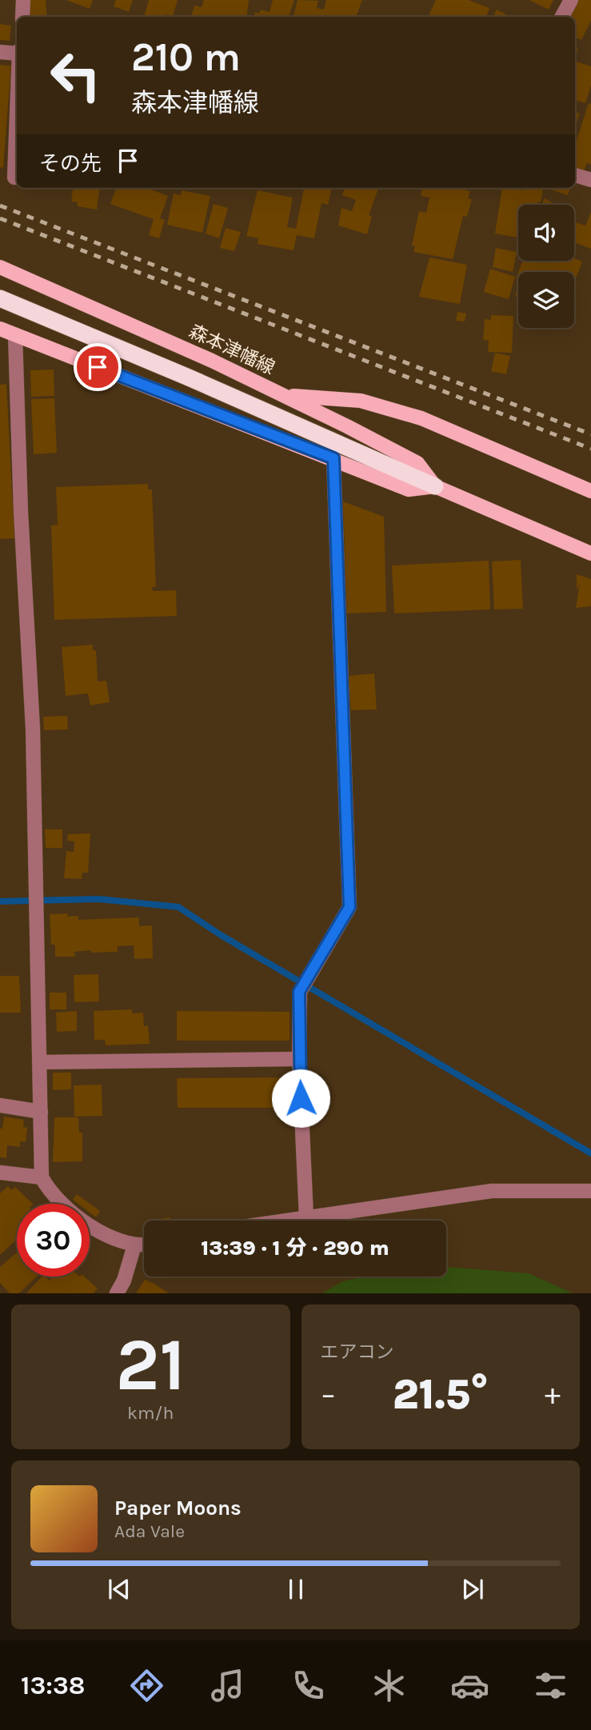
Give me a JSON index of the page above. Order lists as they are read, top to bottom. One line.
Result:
{"streets":{"main road":["森本津幡線"]},"page":{"turn":["210 m","森本津幡線"],"then":"その先","limit":"30","trip":"13:39 · 1 分 · 290 m","tile":[["21","km/h"],"エアコン"],"heat":["−","21.5°","+"],"song":["Paper Moons","Ada Vale"],"tabs":"13:38"}}
